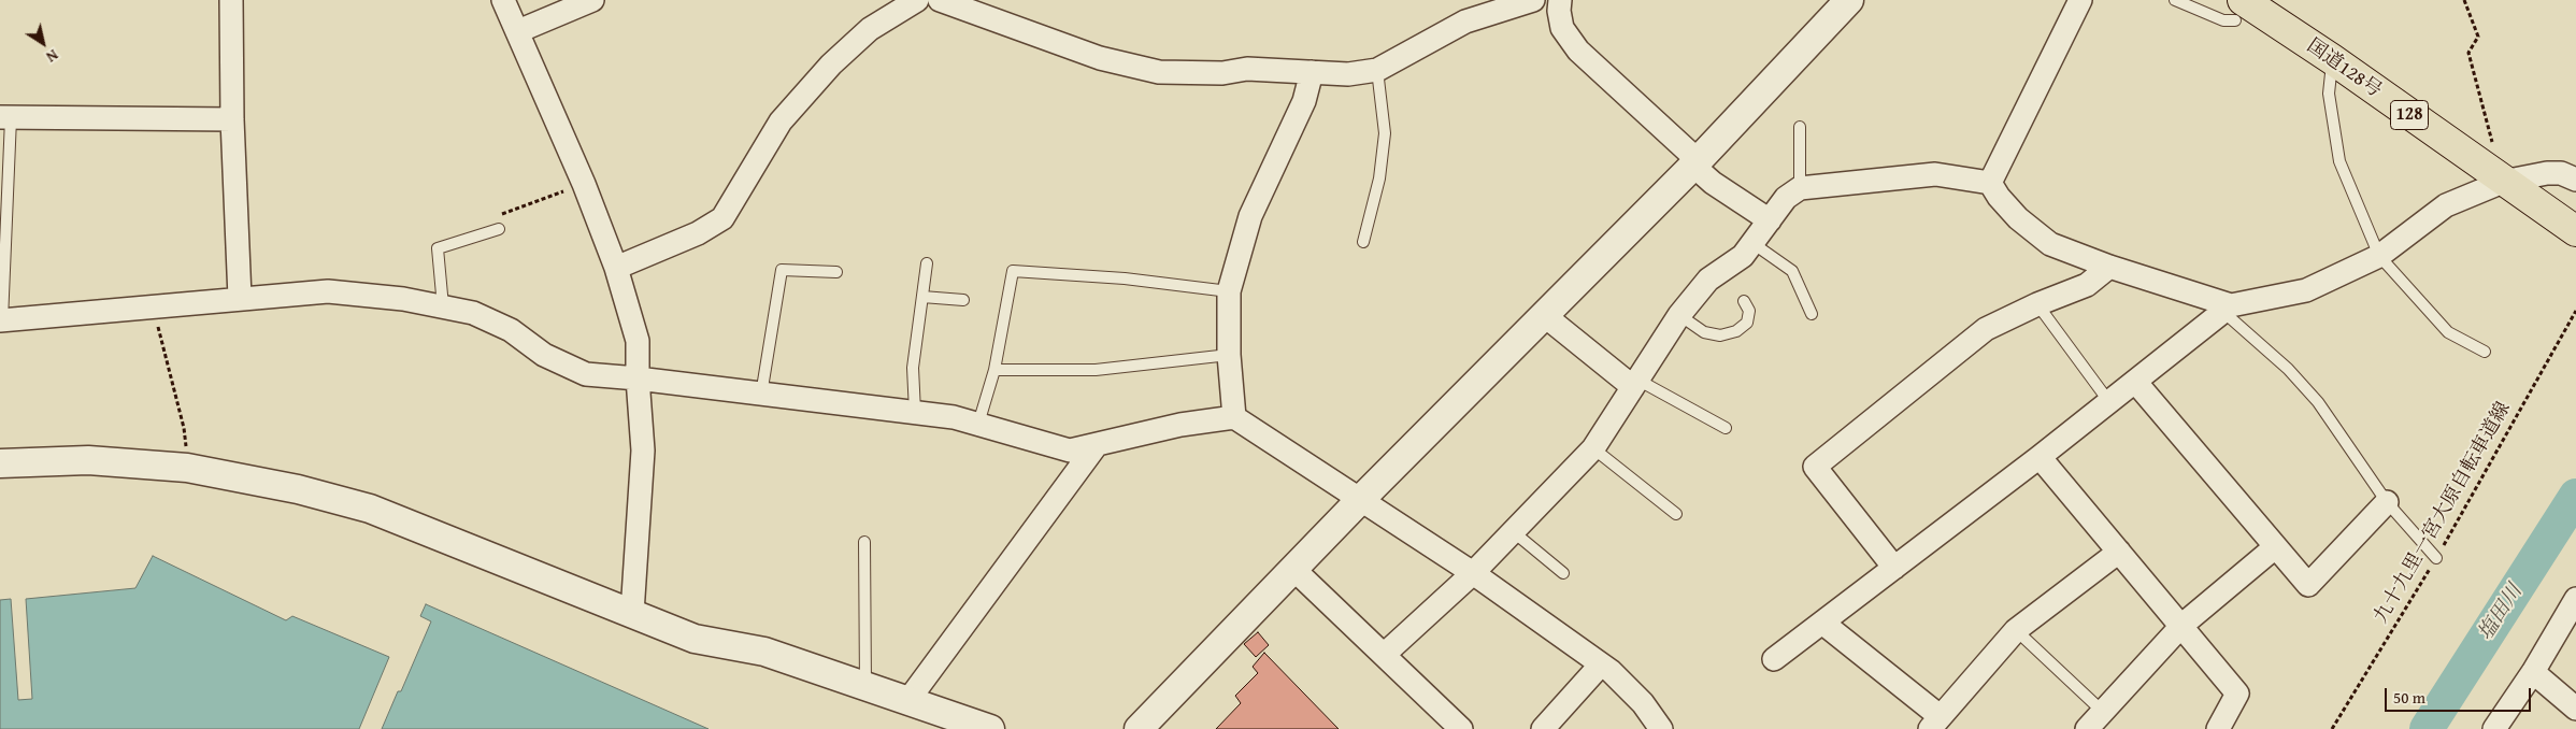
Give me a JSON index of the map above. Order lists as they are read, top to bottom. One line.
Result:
{"streets":{"highway":["国道128号","128"],"path":["九十九里一宮大原自転車道線"]},"water":["塩田川"],"scale_bar":"50 m","north":"bottom right"}
